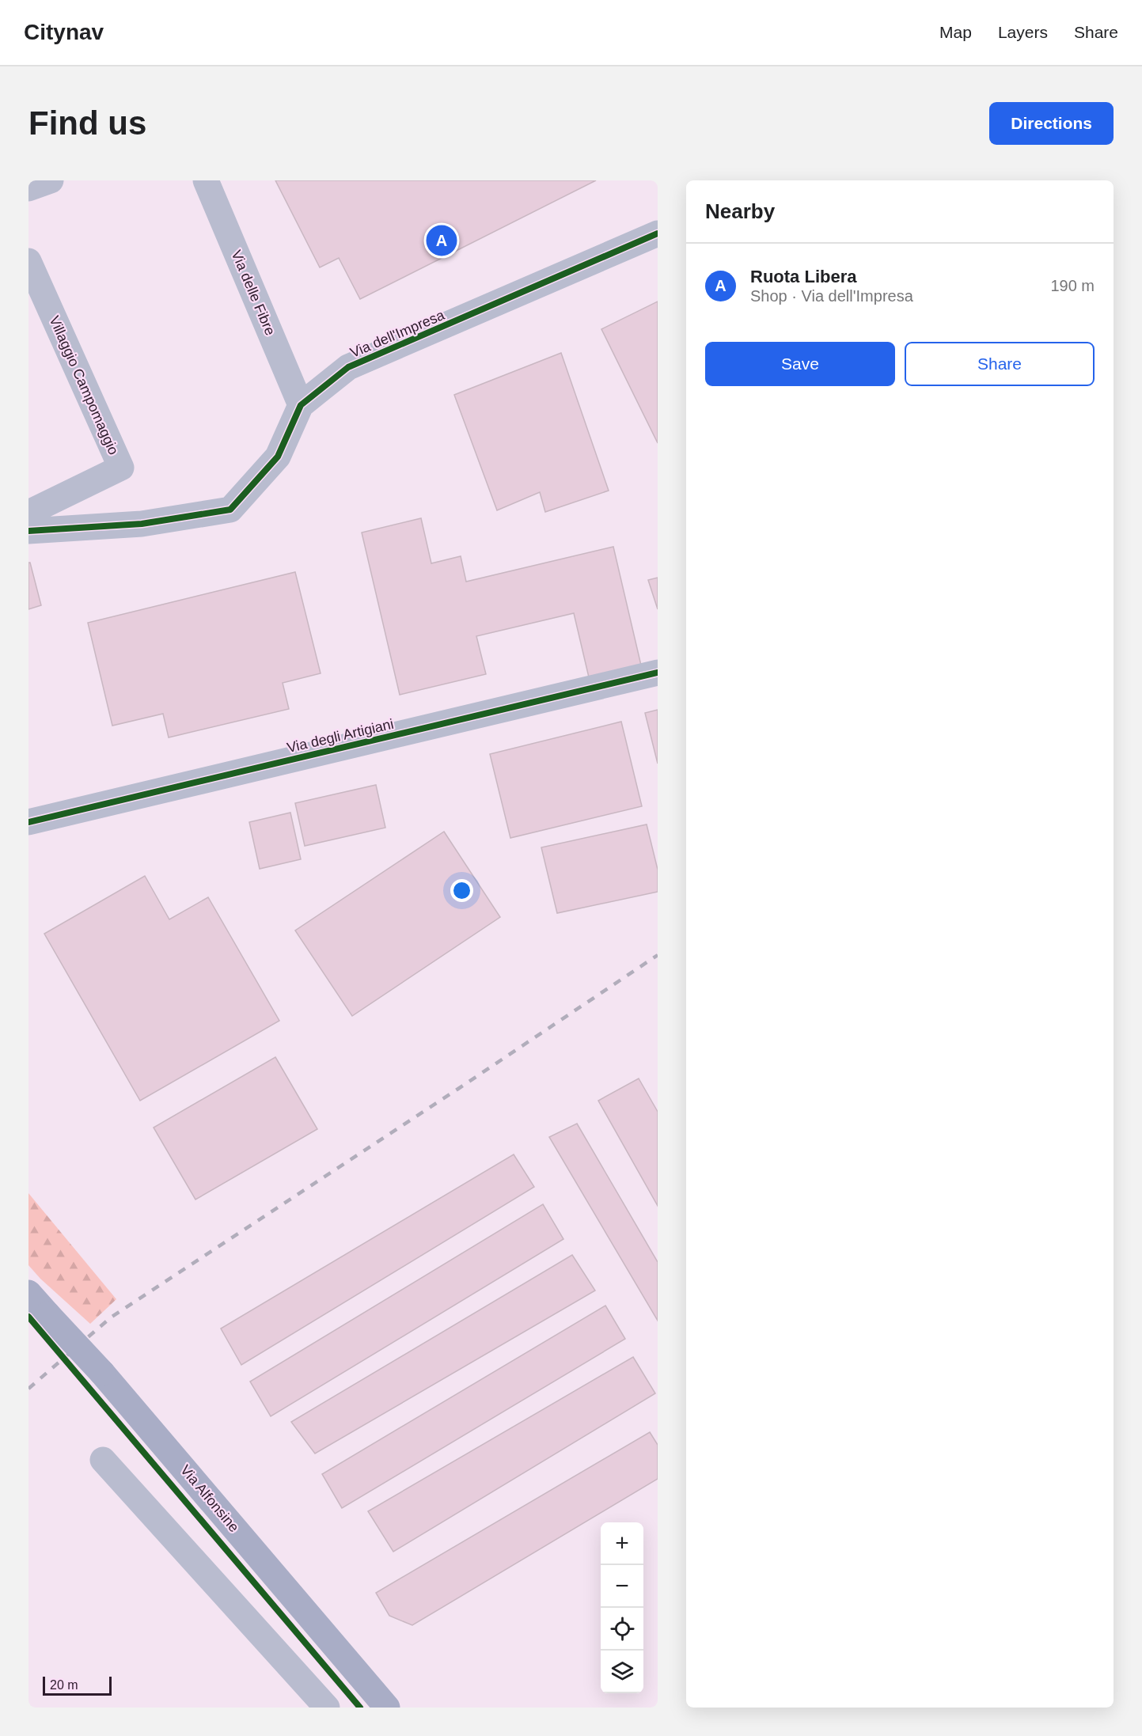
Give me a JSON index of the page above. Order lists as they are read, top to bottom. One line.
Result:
{"streets":{"main road":["Via Alfonsine"],"street":["Via delle Fibre","Via dell'Impresa","Villaggio Campomaggio","Via degli Artigiani"]},"crossings":[["Via delle Fibre","Via dell'Impresa"]],"scale_bar":"20 m","page":{"header":"Citynav","nav":["Map","Layers","Share"],"buttons":["Directions",["Save","Share"]],"title":"Find us","heading":"Nearby","pins":"A","list":[{"mark":"A","name":"Ruota Libera","note":"Shop · Via dell'Impresa","value":"190 m"}],"map_buttons":["+","−"],"scale":"20 m"}}
